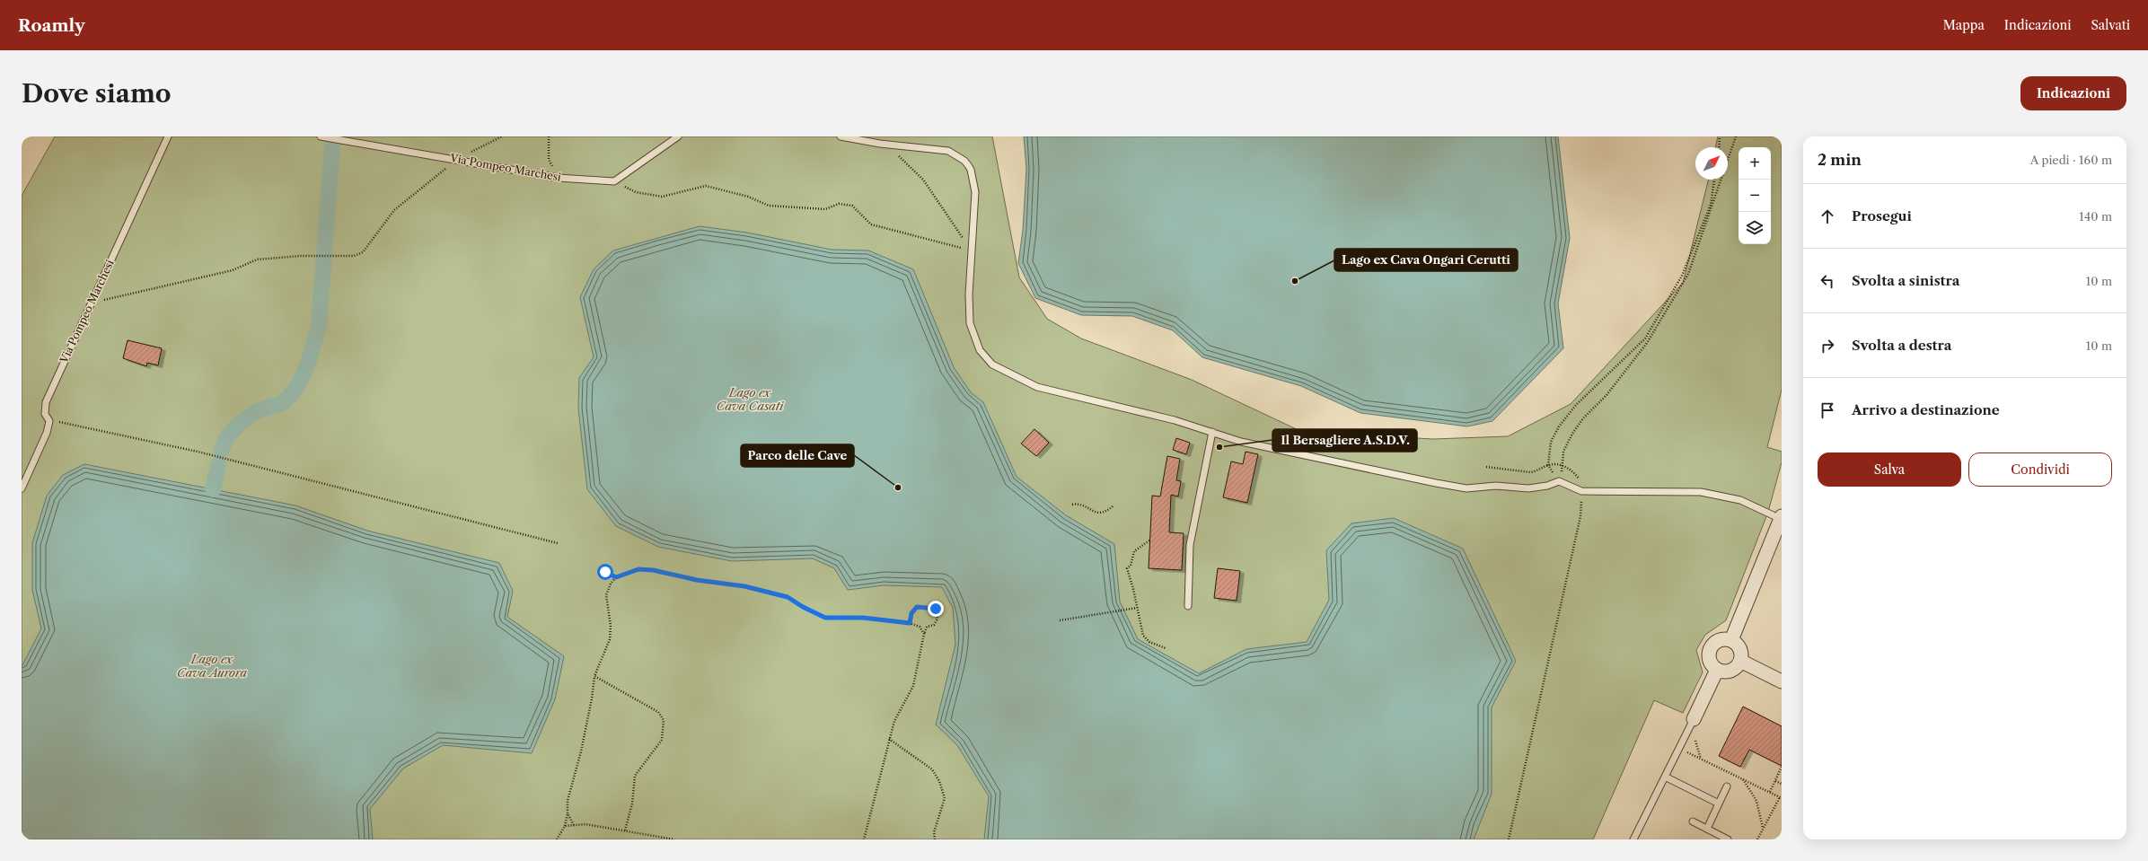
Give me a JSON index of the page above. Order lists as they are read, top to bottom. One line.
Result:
{"streets":{"lane":["Via Pompeo Marchesi"]},"water":["Lago ex Cava Casati","Lago ex Cava Aurora"],"places":["Lago ex Cava Ongari Cerutti","Il Bersagliere A.S.D.V.","Parco delle Cave"],"north":"top right","page":{"header":"Roamly","nav":["Mappa","Indicazioni","Salvati"],"buttons":["Indicazioni",["Salva","Condividi"]],"title":"Dove siamo","heading":["2 min","A piedi · 160 m"],"map_buttons":["+","−"],"list":[["Prosegui","140 m"],["Svolta a sinistra","10 m"],["Svolta a destra","10 m"],"Arrivo a destinazione"]}}
